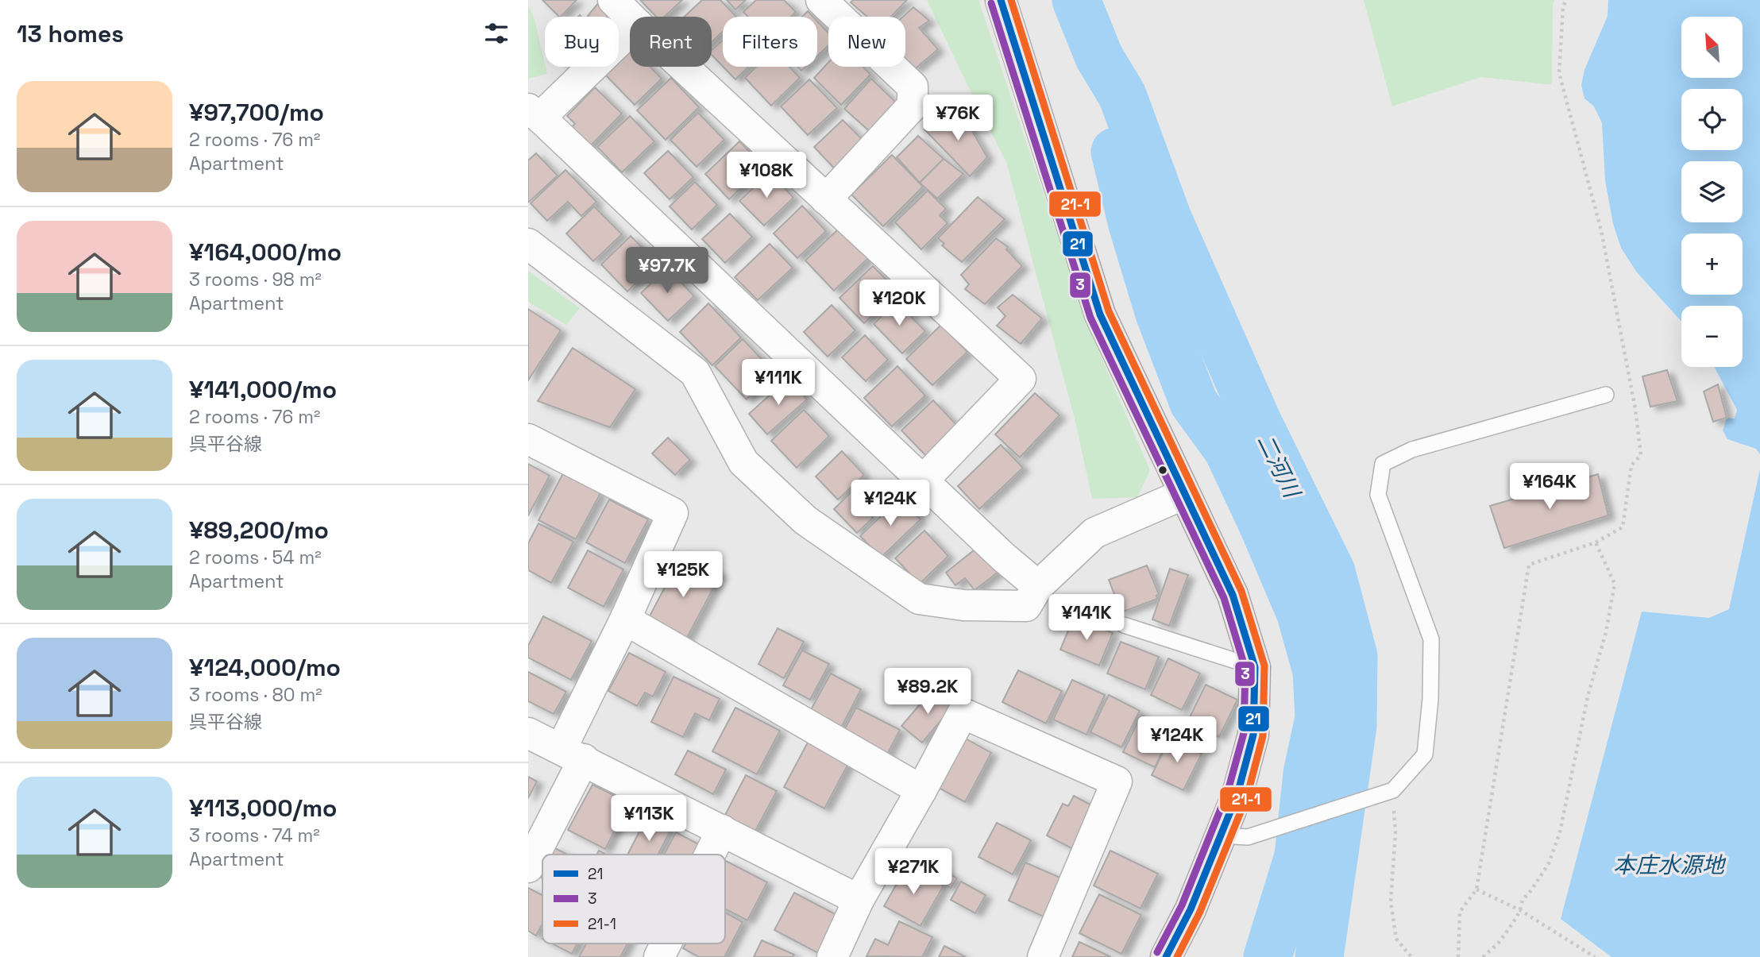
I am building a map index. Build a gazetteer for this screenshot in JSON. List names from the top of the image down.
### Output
{
  "water": ["二河川", "本庄水源地"],
  "lines": ["transit line 21", "transit line 21-1", "transit line 3"],
  "legend": ["21", "3", "21-1"],
  "north": "top left",
  "page": {
    "heading": "13 homes",
    "map_buttons": ["+", "−"],
    "chip": [
      "Buy",
      "Rent",
      "Filters",
      "New"
    ],
    "list": [
      {
        "name": "¥97,700/mo",
        "note": "2 rooms · 76 m² · Apartment"
      },
      {
        "name": "¥164,000/mo",
        "note": "3 rooms · 98 m² · Apartment"
      },
      {
        "name": "¥141,000/mo",
        "note": "2 rooms · 76 m² · 呉平谷線"
      },
      {
        "name": "¥89,200/mo",
        "note": "2 rooms · 54 m² · Apartment"
      },
      {
        "name": "¥124,000/mo",
        "note": "3 rooms · 80 m² · 呉平谷線"
      },
      {
        "name": "¥113,000/mo",
        "note": "3 rooms · 74 m² · Apartment"
      }
    ],
    "price": [
      "¥76K",
      "¥108K",
      "¥97.7K",
      "¥120K",
      "¥111K",
      "¥164K",
      "¥124K",
      "¥125K",
      "¥141K",
      "¥89.2K",
      "¥124K",
      "¥113K",
      "¥271K"
    ]
  }
}
